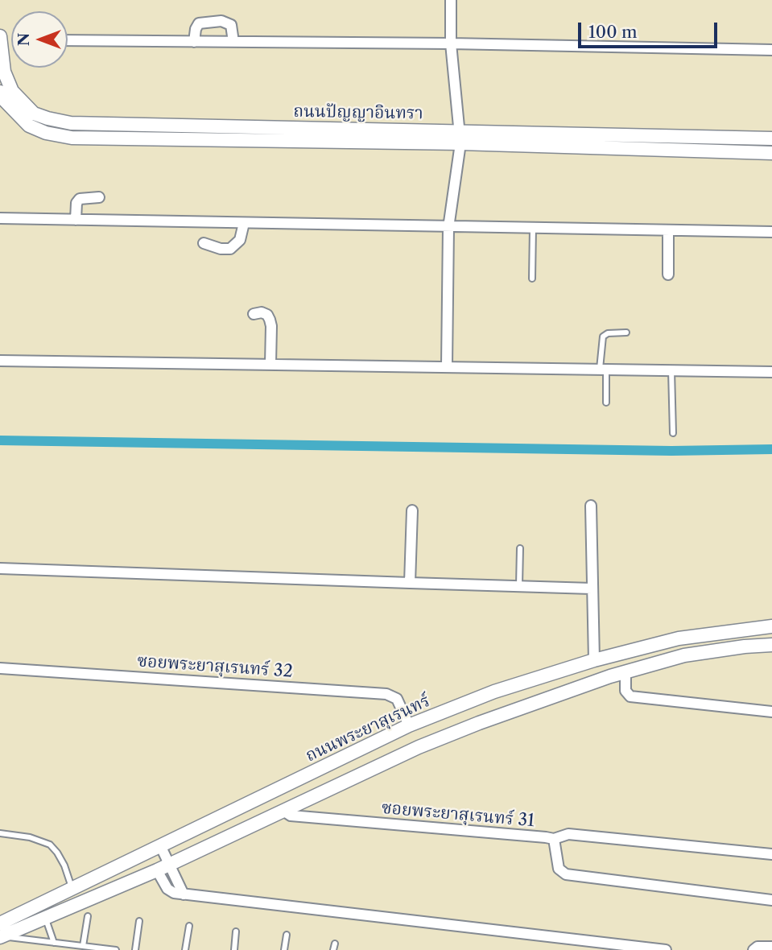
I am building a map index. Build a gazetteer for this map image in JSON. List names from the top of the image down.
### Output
{
  "streets": {
    "street": [
      "ถนนปัญญาอินทรา",
      "ซอยพระยาสุเรนทร์ 32",
      "ถนนพระยาสุเรนทร์",
      "ซอยพระยาสุเรนทร์ 31"
    ]
  },
  "crossings": [
    ["ซอยพระยาสุเรนทร์ 32", "ถนนพระยาสุเรนทร์"]
  ],
  "scale_bar": "100 m",
  "north": "left"
}
